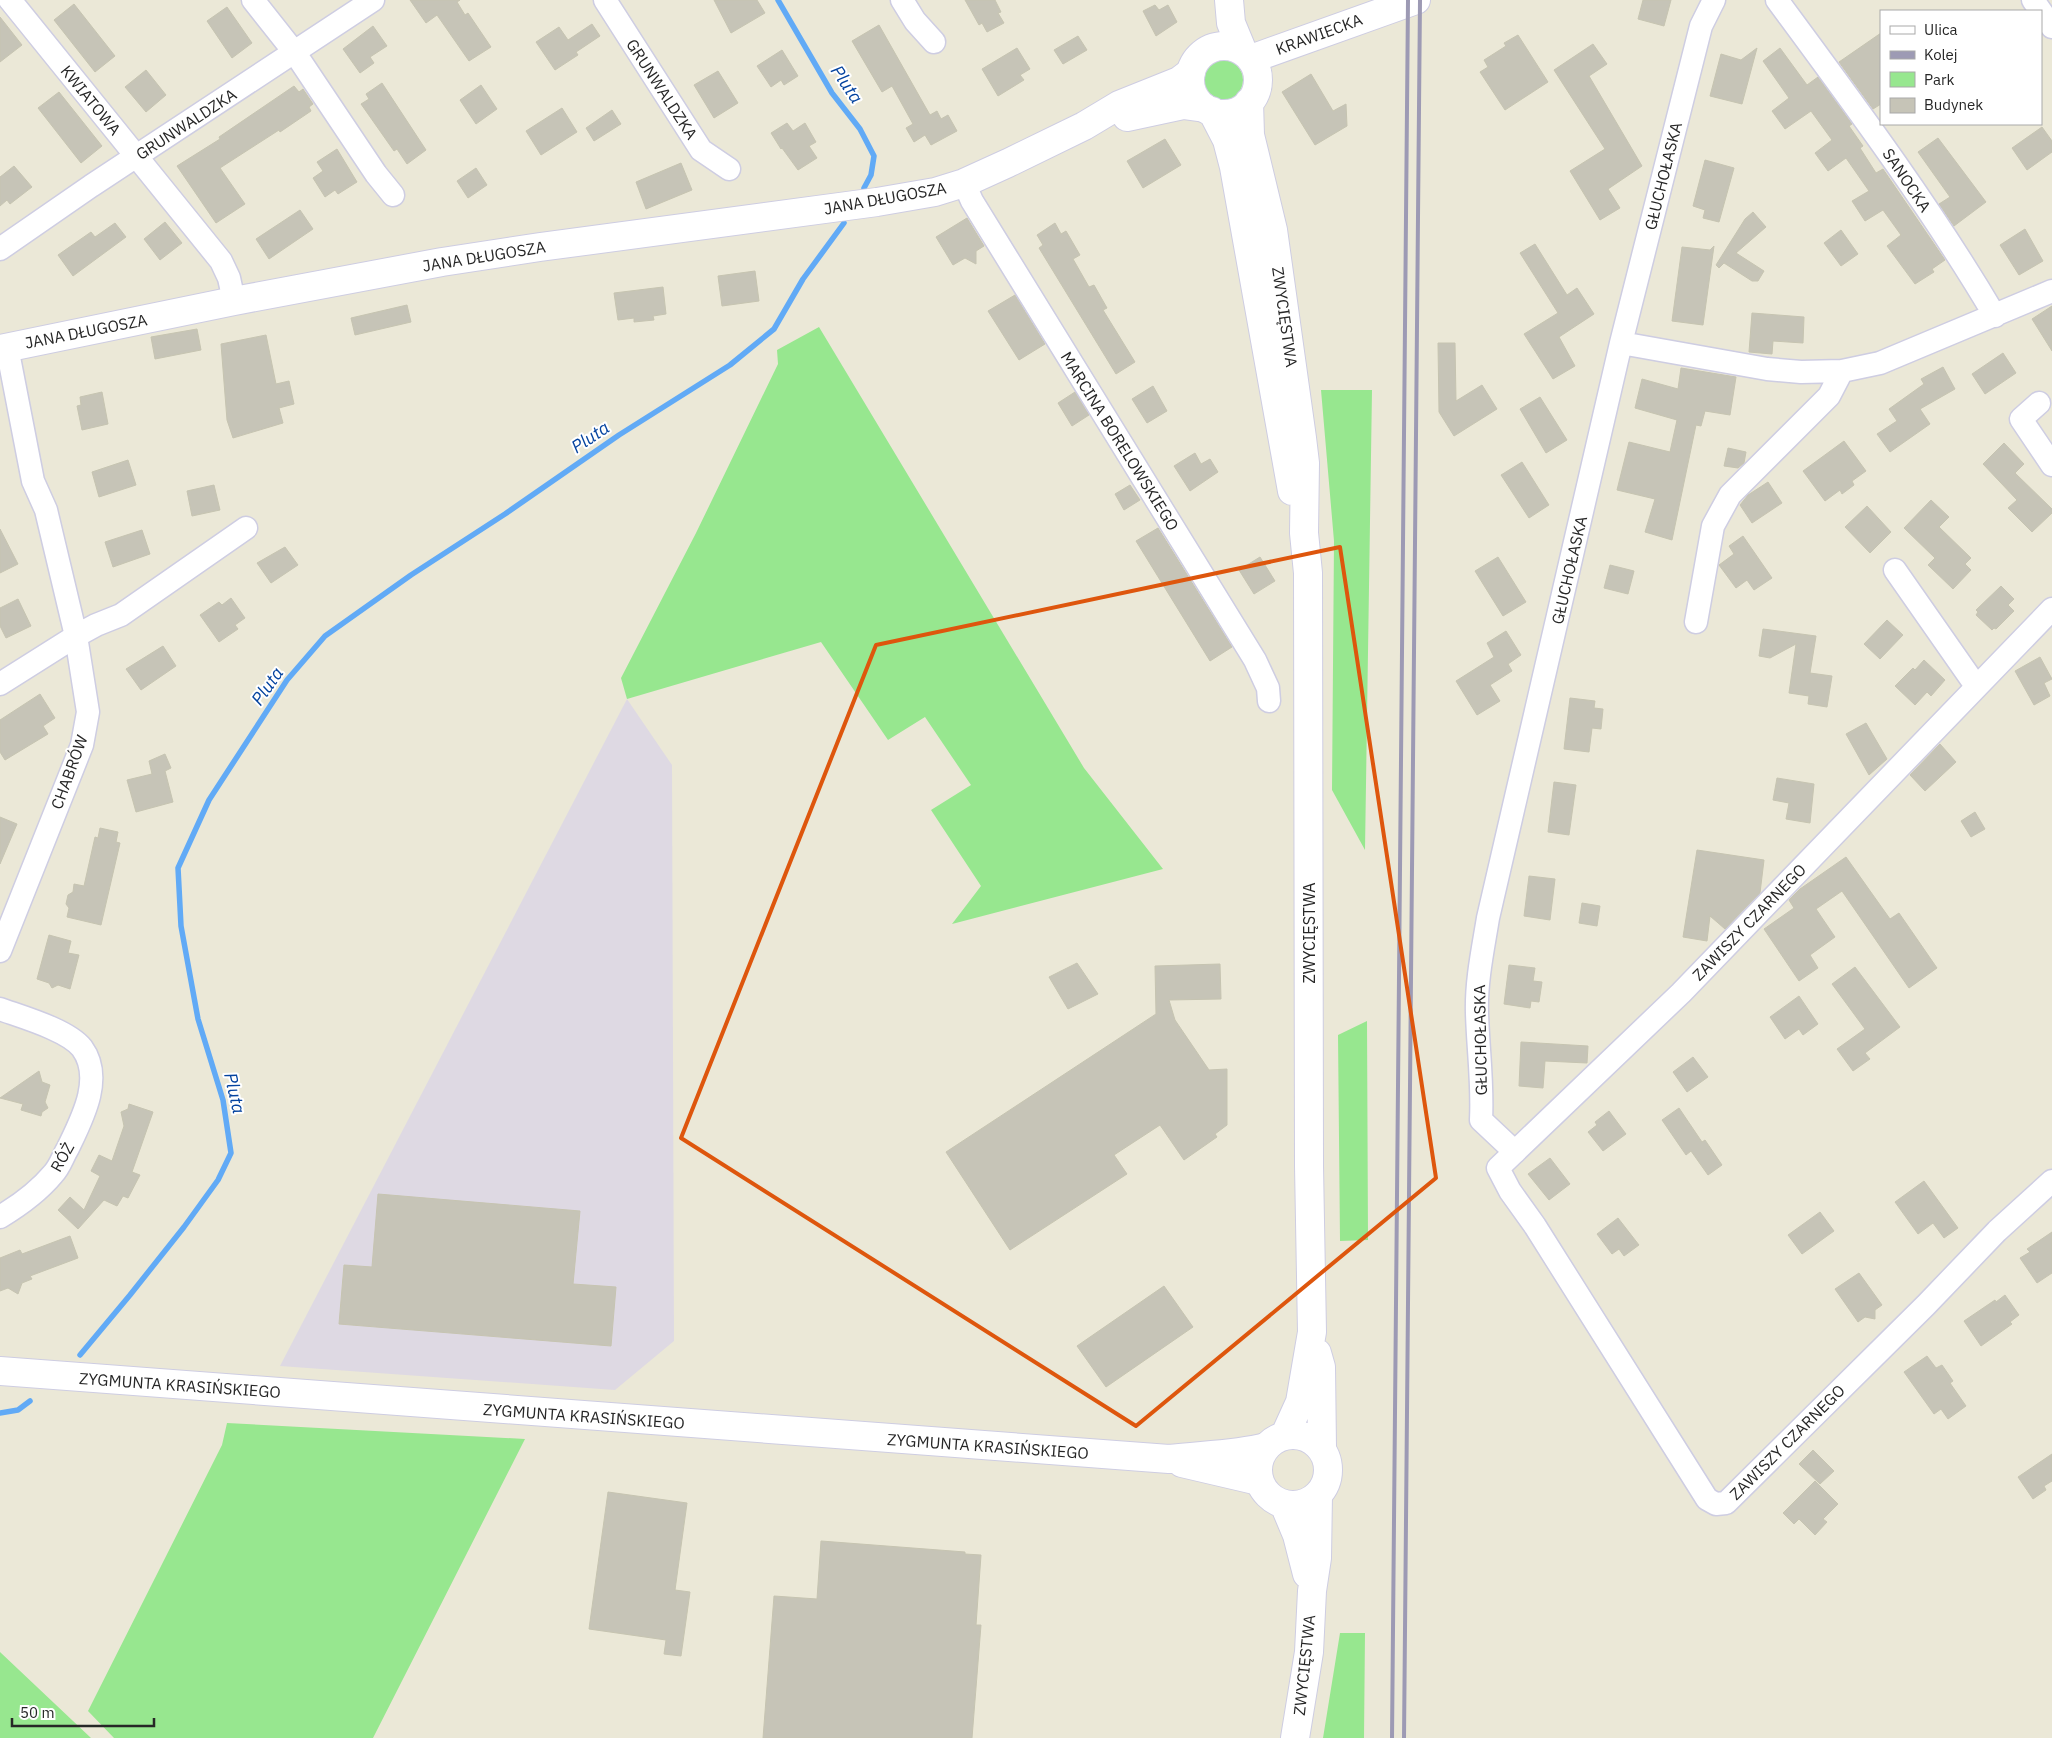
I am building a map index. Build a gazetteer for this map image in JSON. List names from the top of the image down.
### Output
{
  "streets": {
    "street": [
      "KRAWIECKA",
      "GRUNWALDZKA",
      "KWIATOWA",
      "GŁUCHOŁASKA",
      "SANOCKA",
      "JANA DŁUGOSZA",
      "ZWYCIĘSTWA",
      "MARCINA BORELOWSKIEGO",
      "CHABRÓW",
      "ZAWISZY CZARNEGO",
      "RÓŻ",
      "ZYGMUNTA KRASIŃSKIEGO"
    ]
  },
  "crossings": [
    ["KRAWIECKA", "ZWYCIĘSTWA"],
    ["GRUNWALDZKA", "KWIATOWA"],
    ["KWIATOWA", "JANA DŁUGOSZA"],
    ["GŁUCHOŁASKA", "ZAWISZY CZARNEGO"],
    ["JANA DŁUGOSZA", "MARCINA BORELOWSKIEGO"],
    ["JANA DŁUGOSZA", "CHABRÓW"],
    ["ZWYCIĘSTWA", "ZYGMUNTA KRASIŃSKIEGO"]
  ],
  "water": ["Pluta"],
  "legend": [
    "Ulica",
    "Kolej",
    "Park",
    "Budynek"
  ],
  "scale_bar": "50 m"
}
